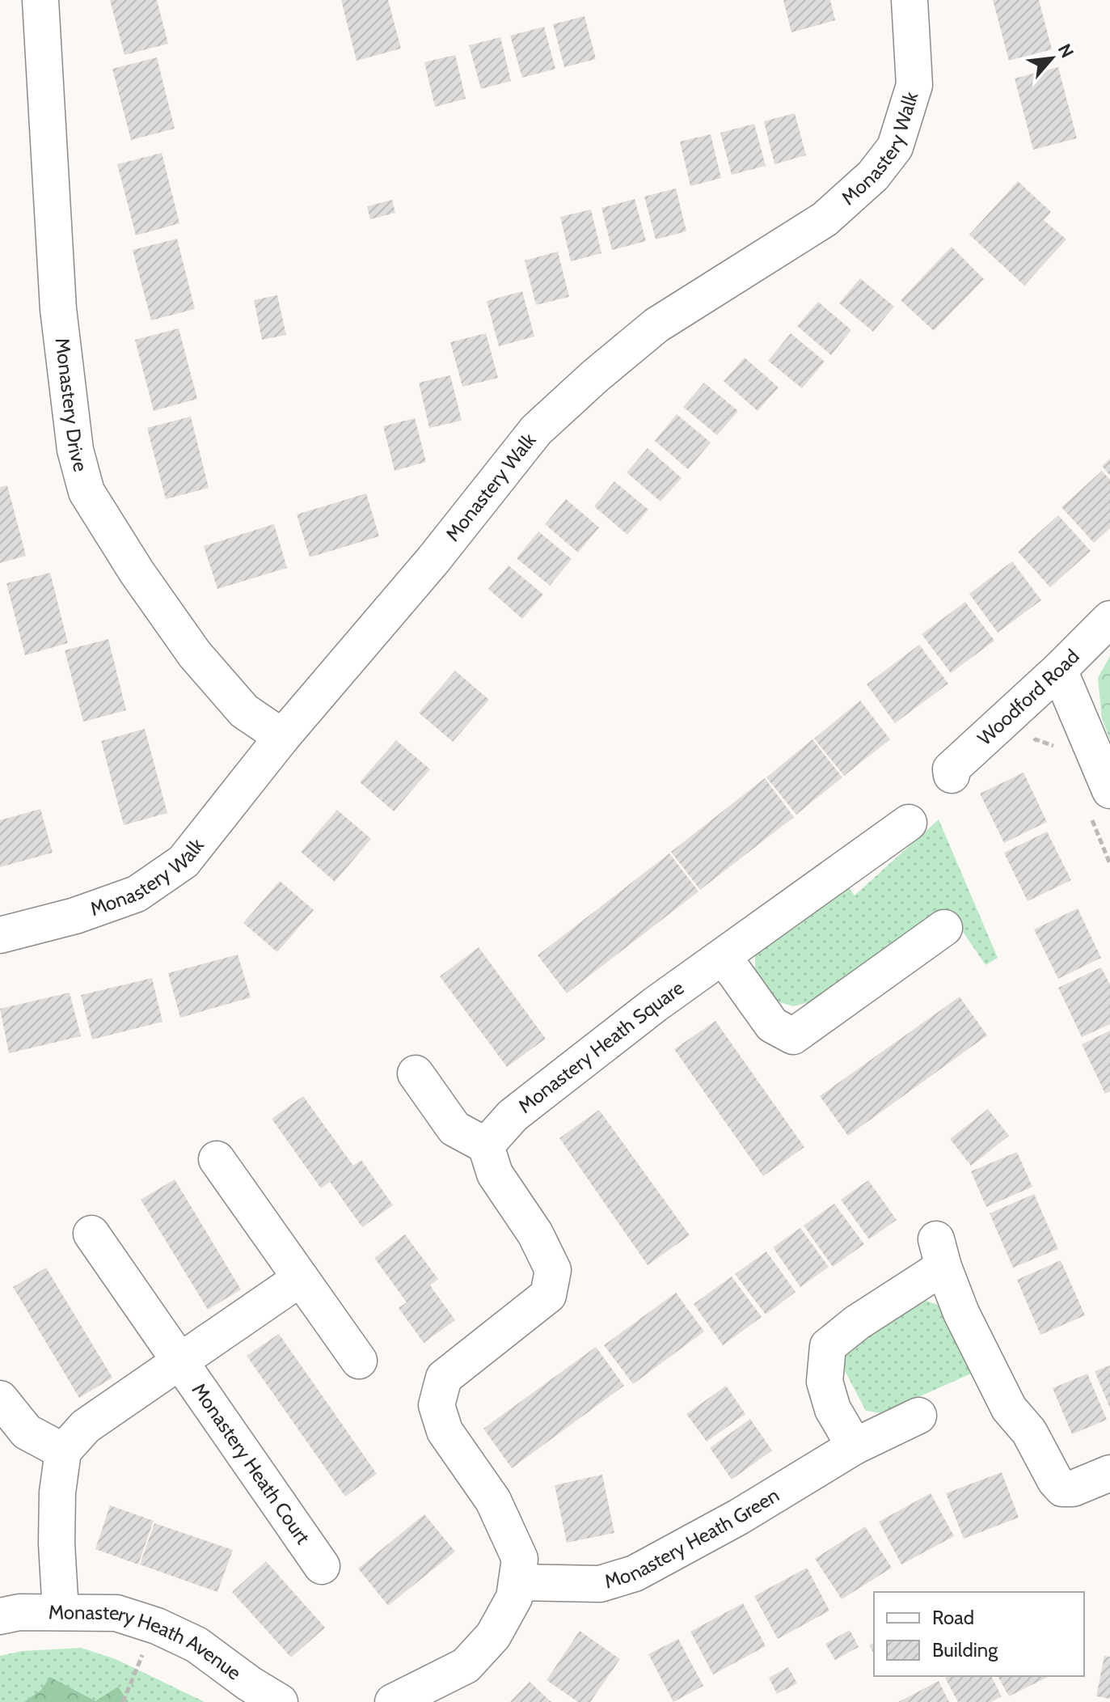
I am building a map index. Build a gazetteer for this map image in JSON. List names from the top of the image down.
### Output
{
  "streets": {
    "street": [
      "Monastery Walk",
      "Monastery Drive",
      "Woodford Road",
      "Monastery Heath Square",
      "Monastery Heath Court",
      "Monastery Heath Green",
      "Monastery Heath Avenue"
    ]
  },
  "crossings": [
    ["Monastery Walk", "Monastery Drive"]
  ],
  "legend": ["Road", "Building"],
  "north": "top right"
}
